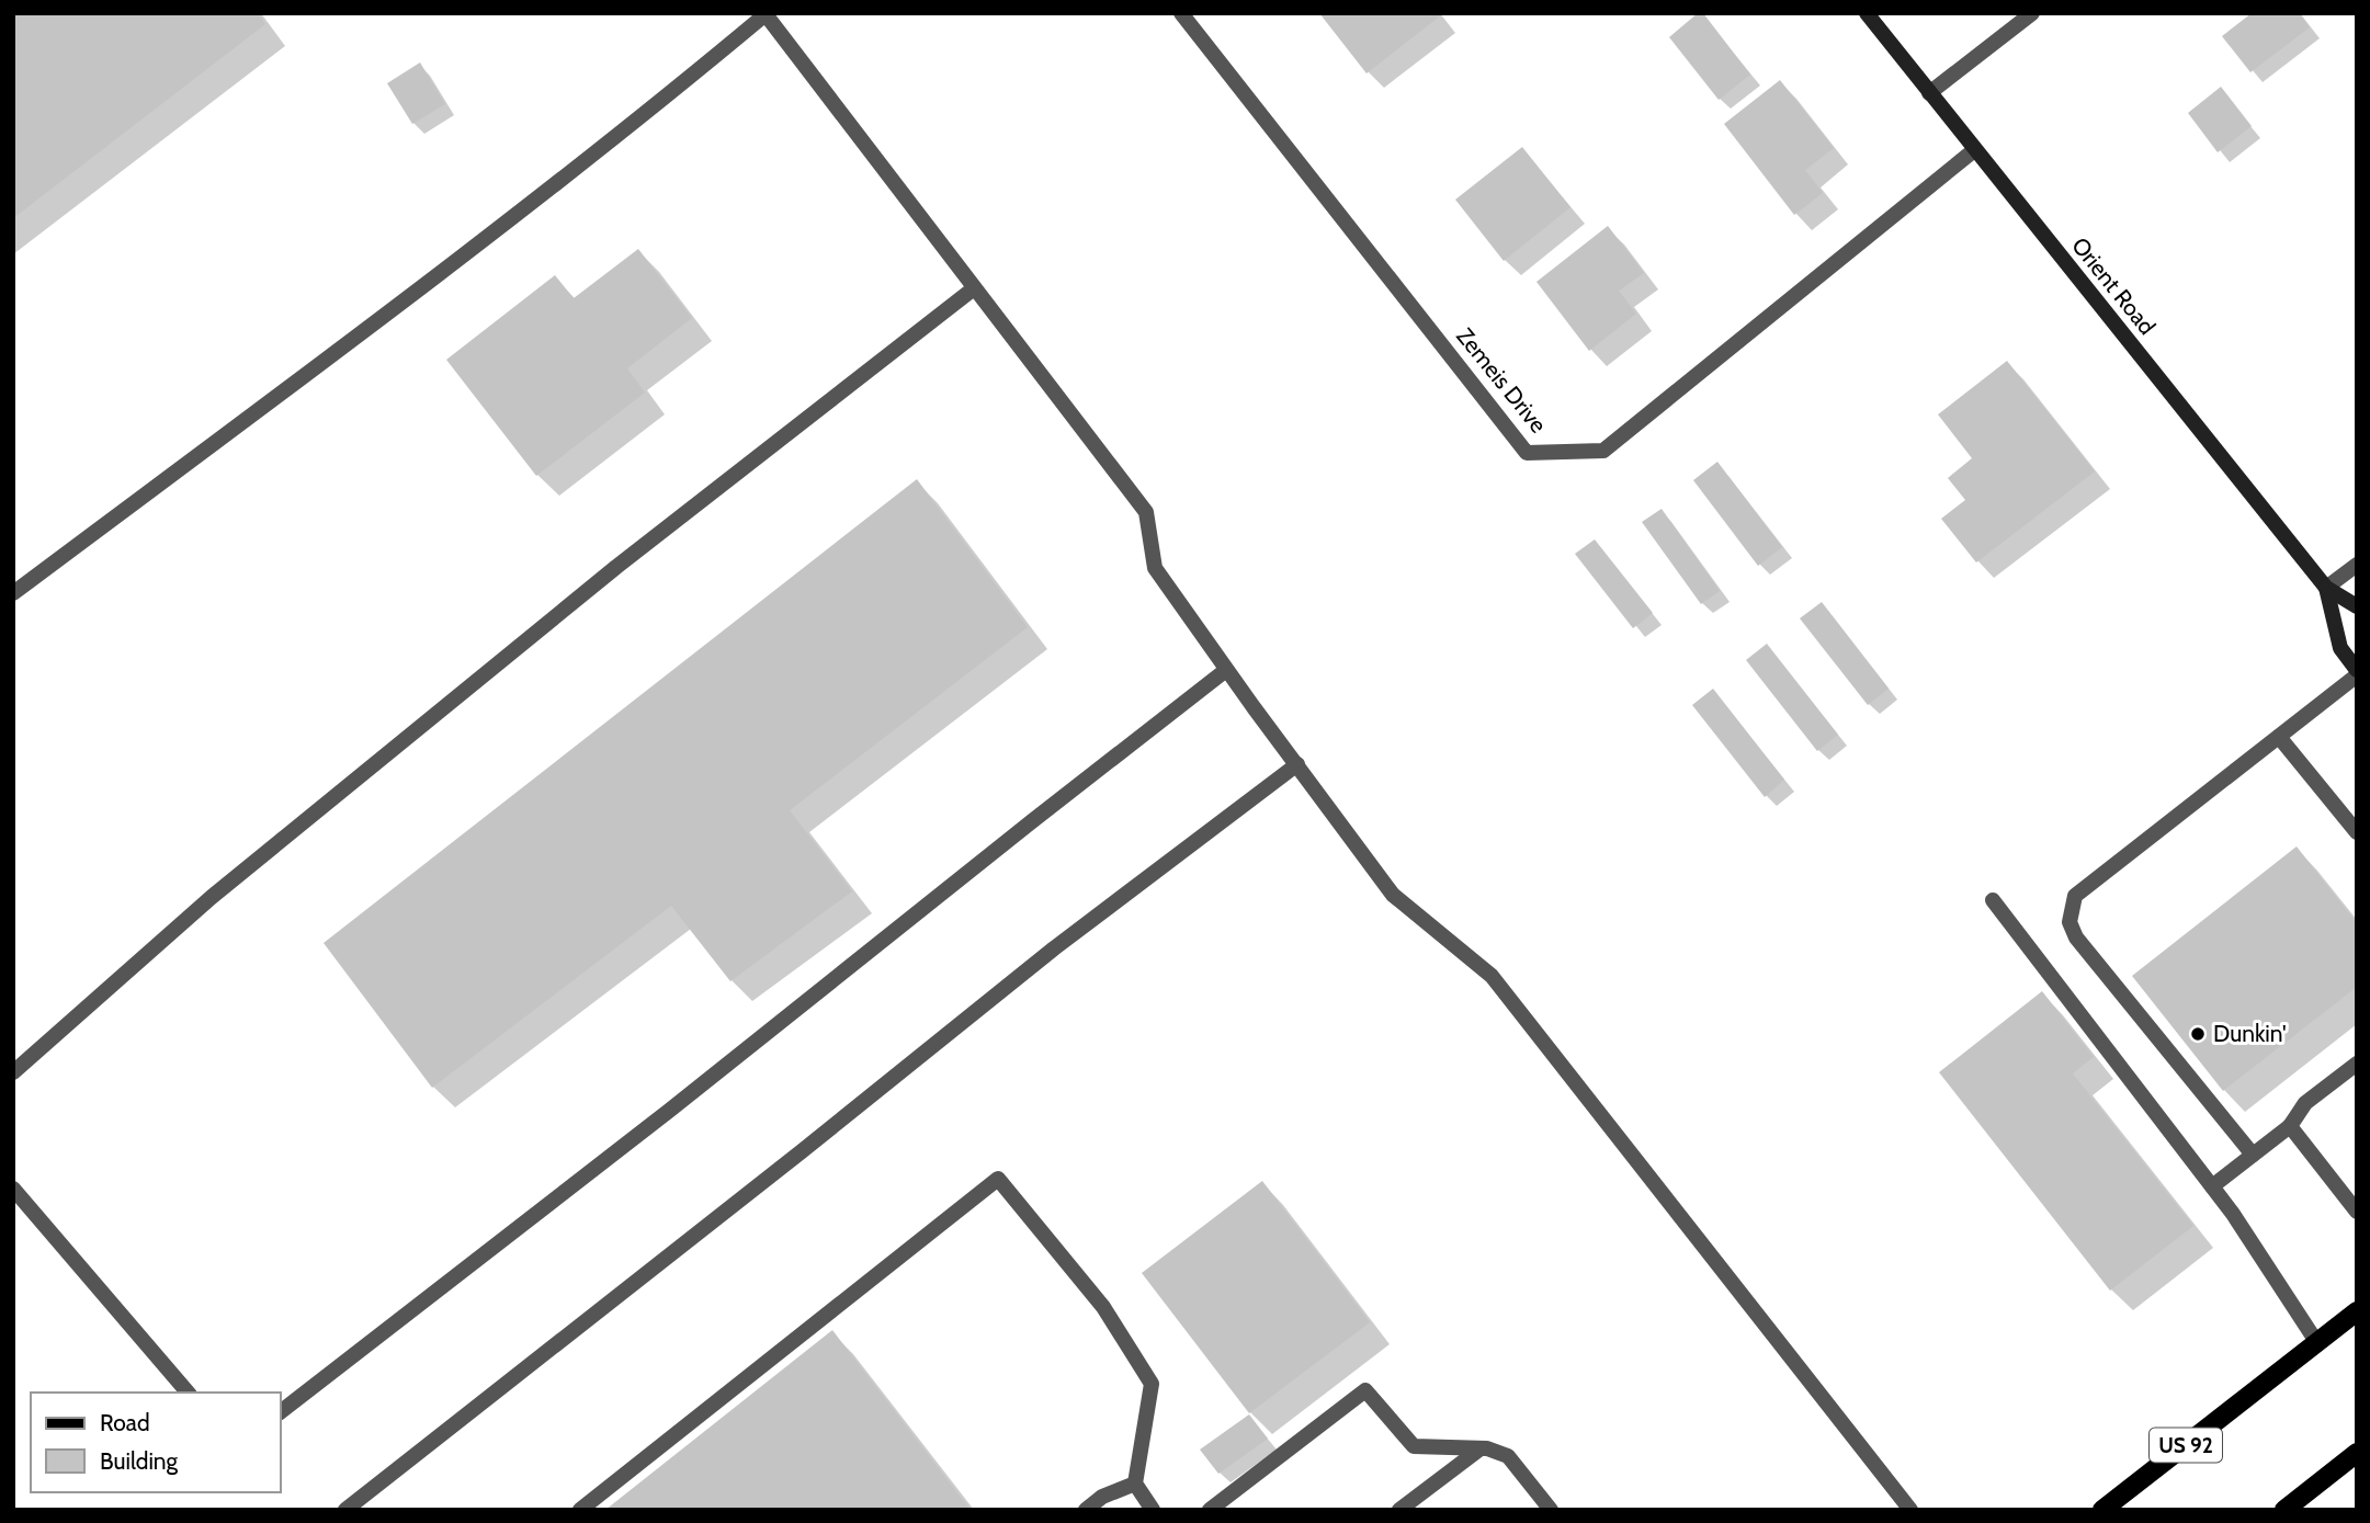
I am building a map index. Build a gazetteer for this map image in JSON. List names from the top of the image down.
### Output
{
  "streets": {
    "main road": ["US 92"],
    "street": ["Orient Road", "Zemeis Drive"]
  },
  "crossings": [
    ["Orient Road", "Zemeis Drive"]
  ],
  "places": ["Dunkin'"],
  "legend": ["Road", "Building"]
}
